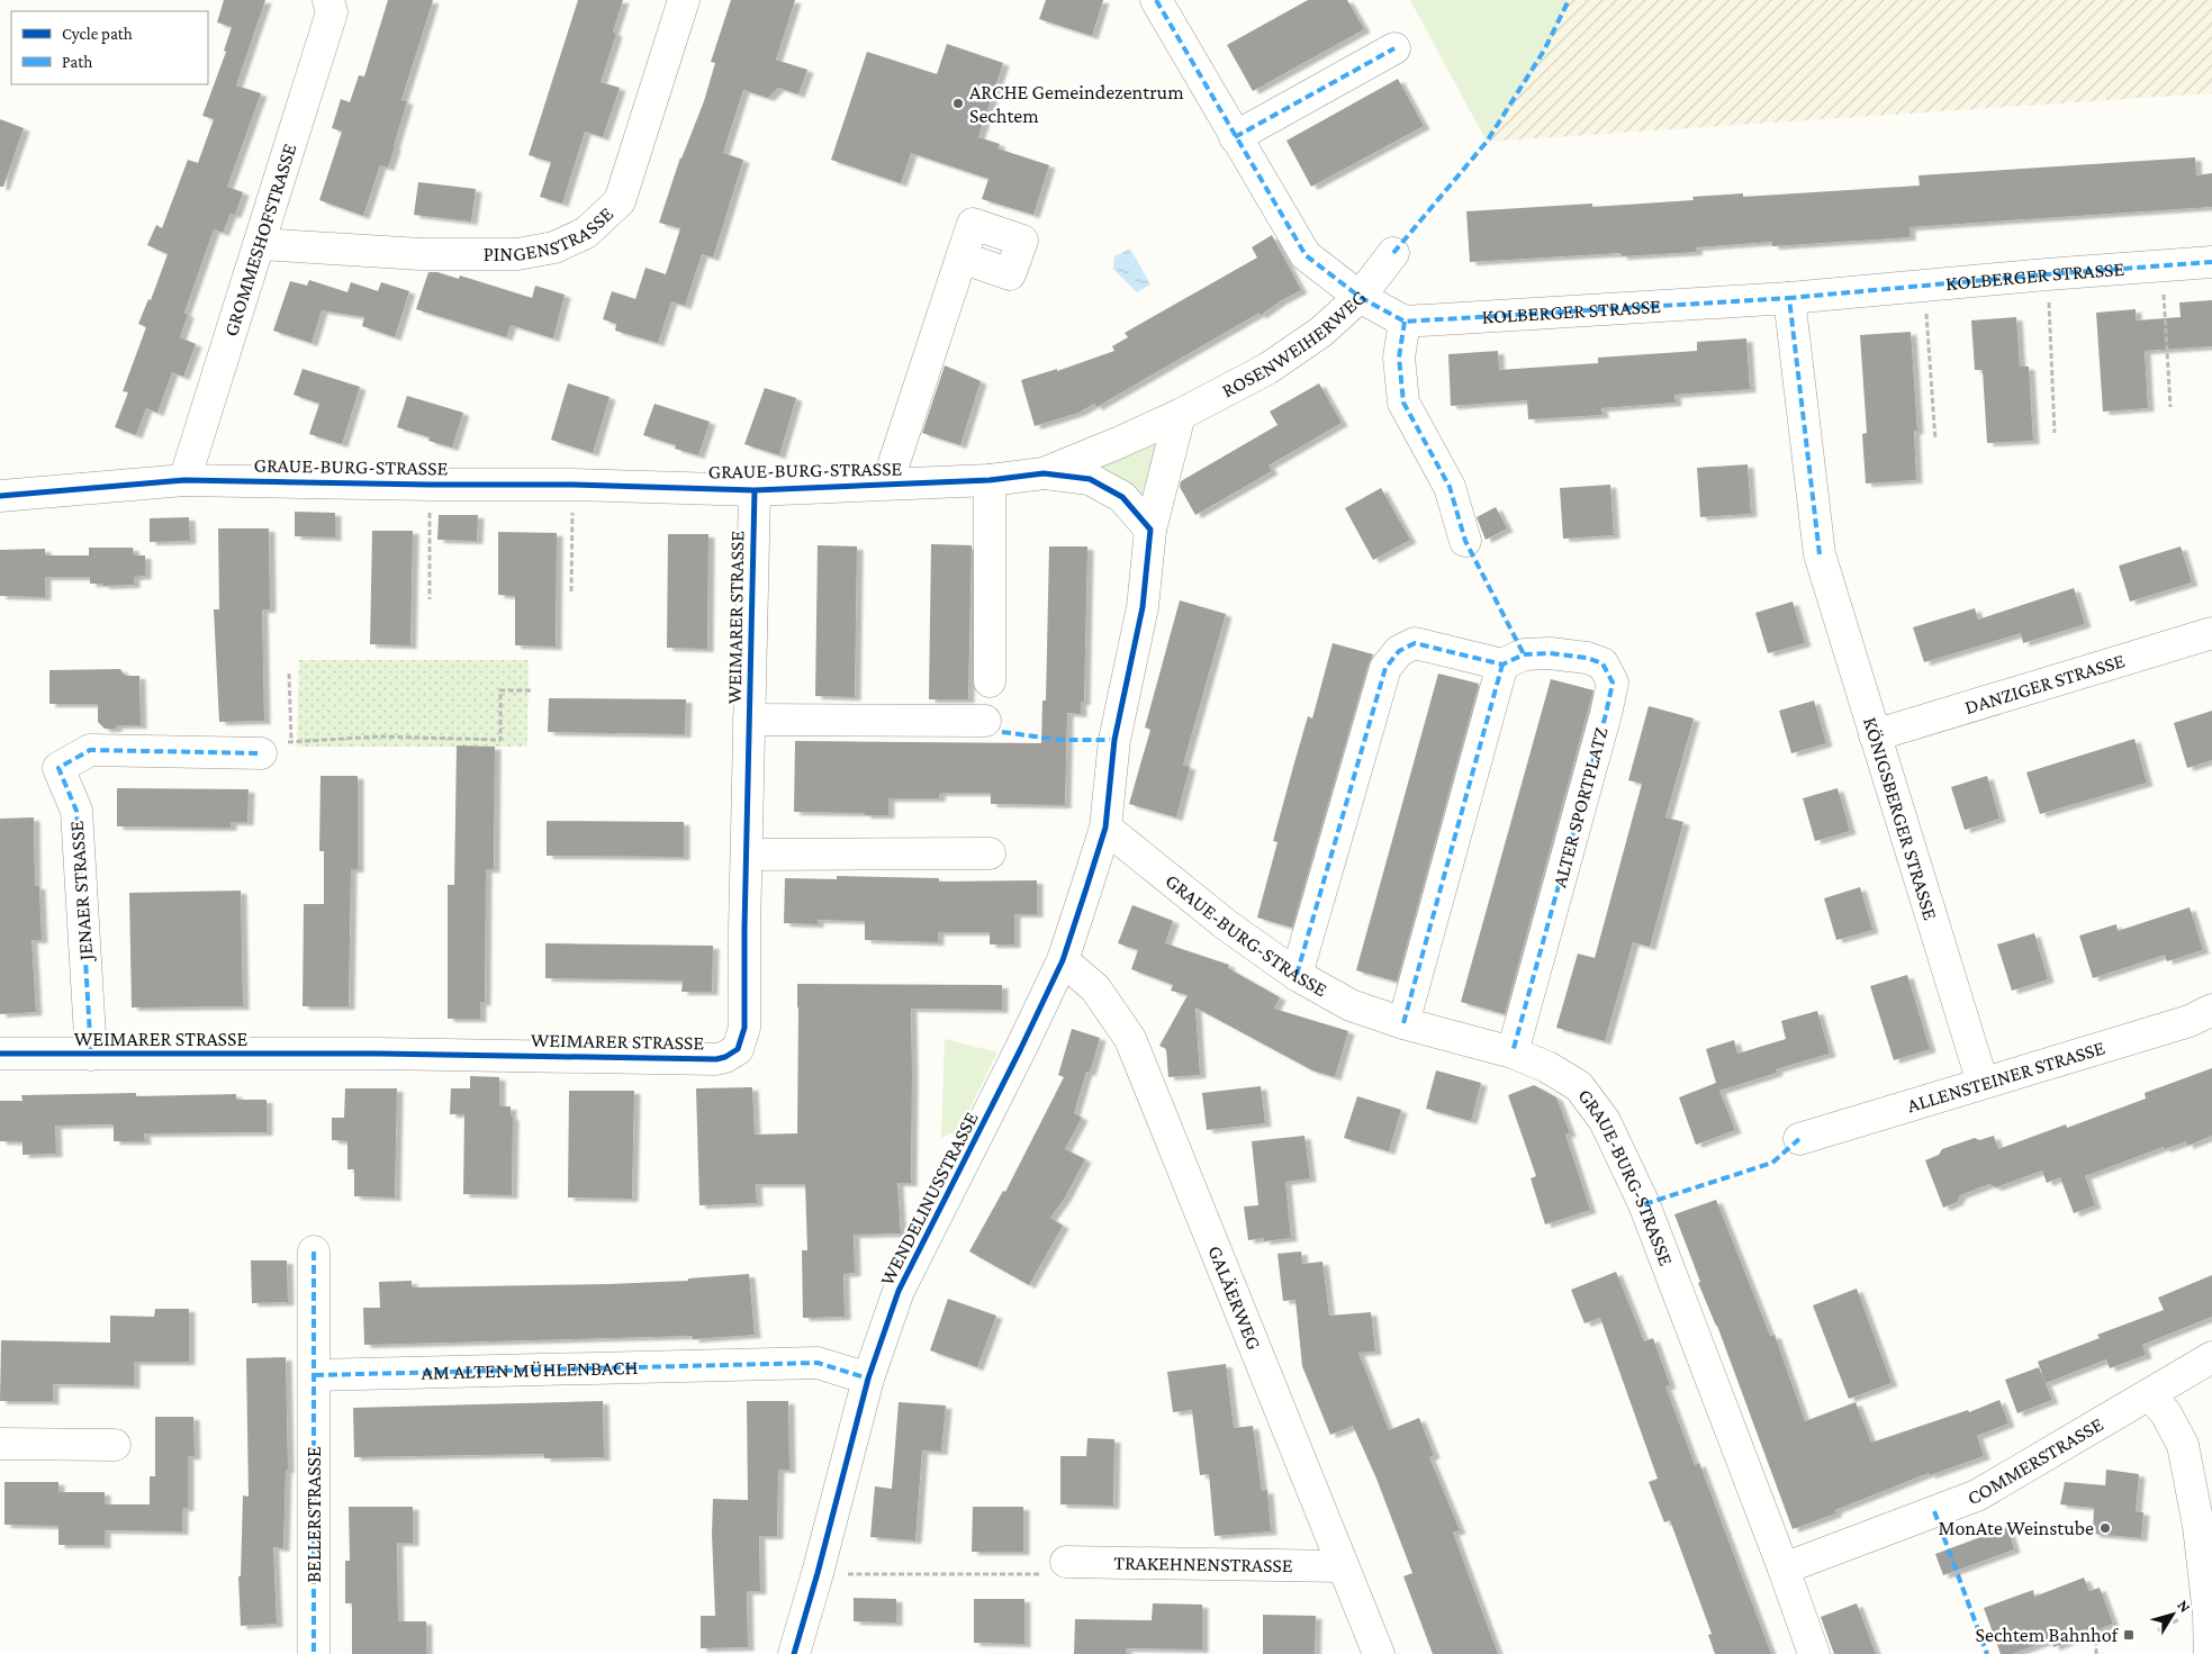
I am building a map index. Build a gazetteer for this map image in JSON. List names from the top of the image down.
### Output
{
  "streets": {
    "street": [
      "PINGENSTRASSE",
      "GROMMESHOFSTRASSE",
      "KOLBERGER STRASSE",
      "ROSENWEIHERWEG",
      "GRAUE-BURG-STRASSE",
      "WEIMARER STRASSE",
      "DANZIGER STRASSE",
      "ALTER SPORTPLATZ",
      "KÖNIGSBERGER STRASSE",
      "JENAER STRASSE",
      "ALLENSTEINER STRASSE",
      "WENDELINUSSTRASSE",
      "GALÄERWEG",
      "AM ALTEN MÜHLENBACH",
      "COMMERSTRASSE",
      "BELLERSTRASSE",
      "TRAKEHNENSTRASSE"
    ]
  },
  "crossings": [
    ["PINGENSTRASSE", "GROMMESHOFSTRASSE"],
    ["GROMMESHOFSTRASSE", "GRAUE-BURG-STRASSE"],
    ["KOLBERGER STRASSE", "KÖNIGSBERGER STRASSE"],
    ["ROSENWEIHERWEG", "GRAUE-BURG-STRASSE"],
    ["GRAUE-BURG-STRASSE", "WEIMARER STRASSE"],
    ["GRAUE-BURG-STRASSE", "ALTER SPORTPLATZ"],
    ["GRAUE-BURG-STRASSE", "COMMERSTRASSE"],
    ["WEIMARER STRASSE", "JENAER STRASSE"],
    ["DANZIGER STRASSE", "KÖNIGSBERGER STRASSE"],
    ["KÖNIGSBERGER STRASSE", "ALLENSTEINER STRASSE"],
    ["WENDELINUSSTRASSE", "GALÄERWEG"],
    ["WENDELINUSSTRASSE", "AM ALTEN MÜHLENBACH"],
    ["GALÄERWEG", "TRAKEHNENSTRASSE"],
    ["AM ALTEN MÜHLENBACH", "BELLERSTRASSE"]
  ],
  "places": {
    "other": ["ARCHE Gemeindezentrum Sechtem", "MonAte Weinstube"],
    "transit": ["Sechtem Bahnhof"]
  },
  "legend": ["Cycle path", "Path"],
  "north": "top right"
}
